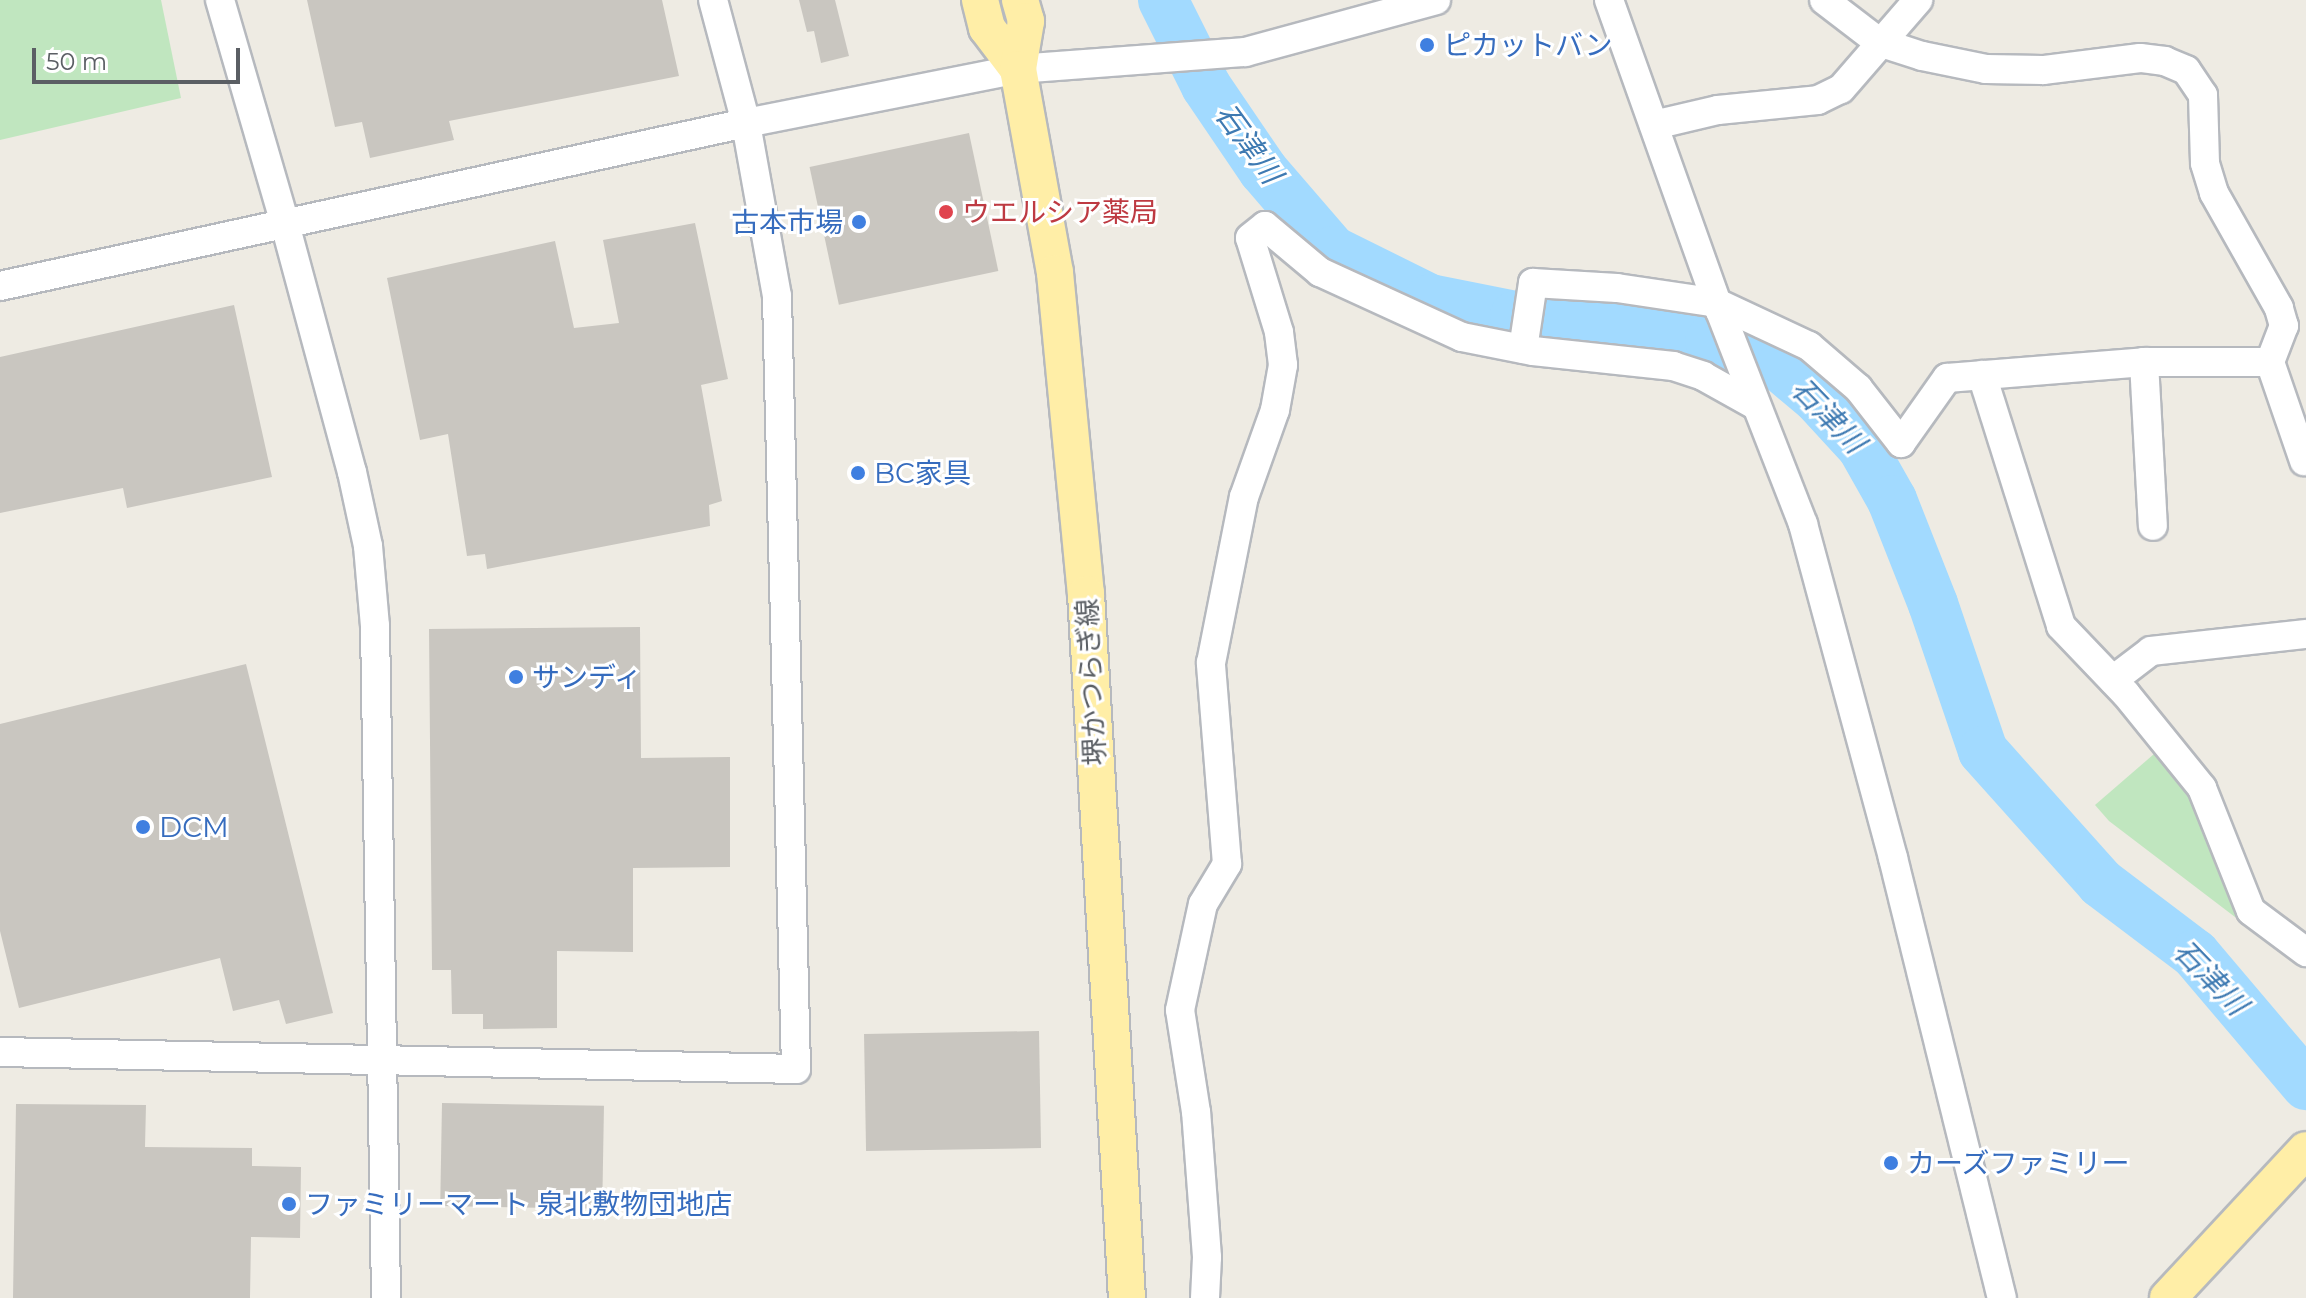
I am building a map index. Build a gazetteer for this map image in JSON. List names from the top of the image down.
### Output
{
  "streets": {
    "main road": ["堺かつらぎ線"]
  },
  "water": ["石津川"],
  "places": [
    "ピカットバン",
    "ウエルシア薬局",
    "古本市場",
    "BC家具",
    "サンディ",
    "DCM",
    "カーズファミリー",
    "ファミリーマート 泉北敷物団地店"
  ],
  "scale_bar": "50 m"
}
